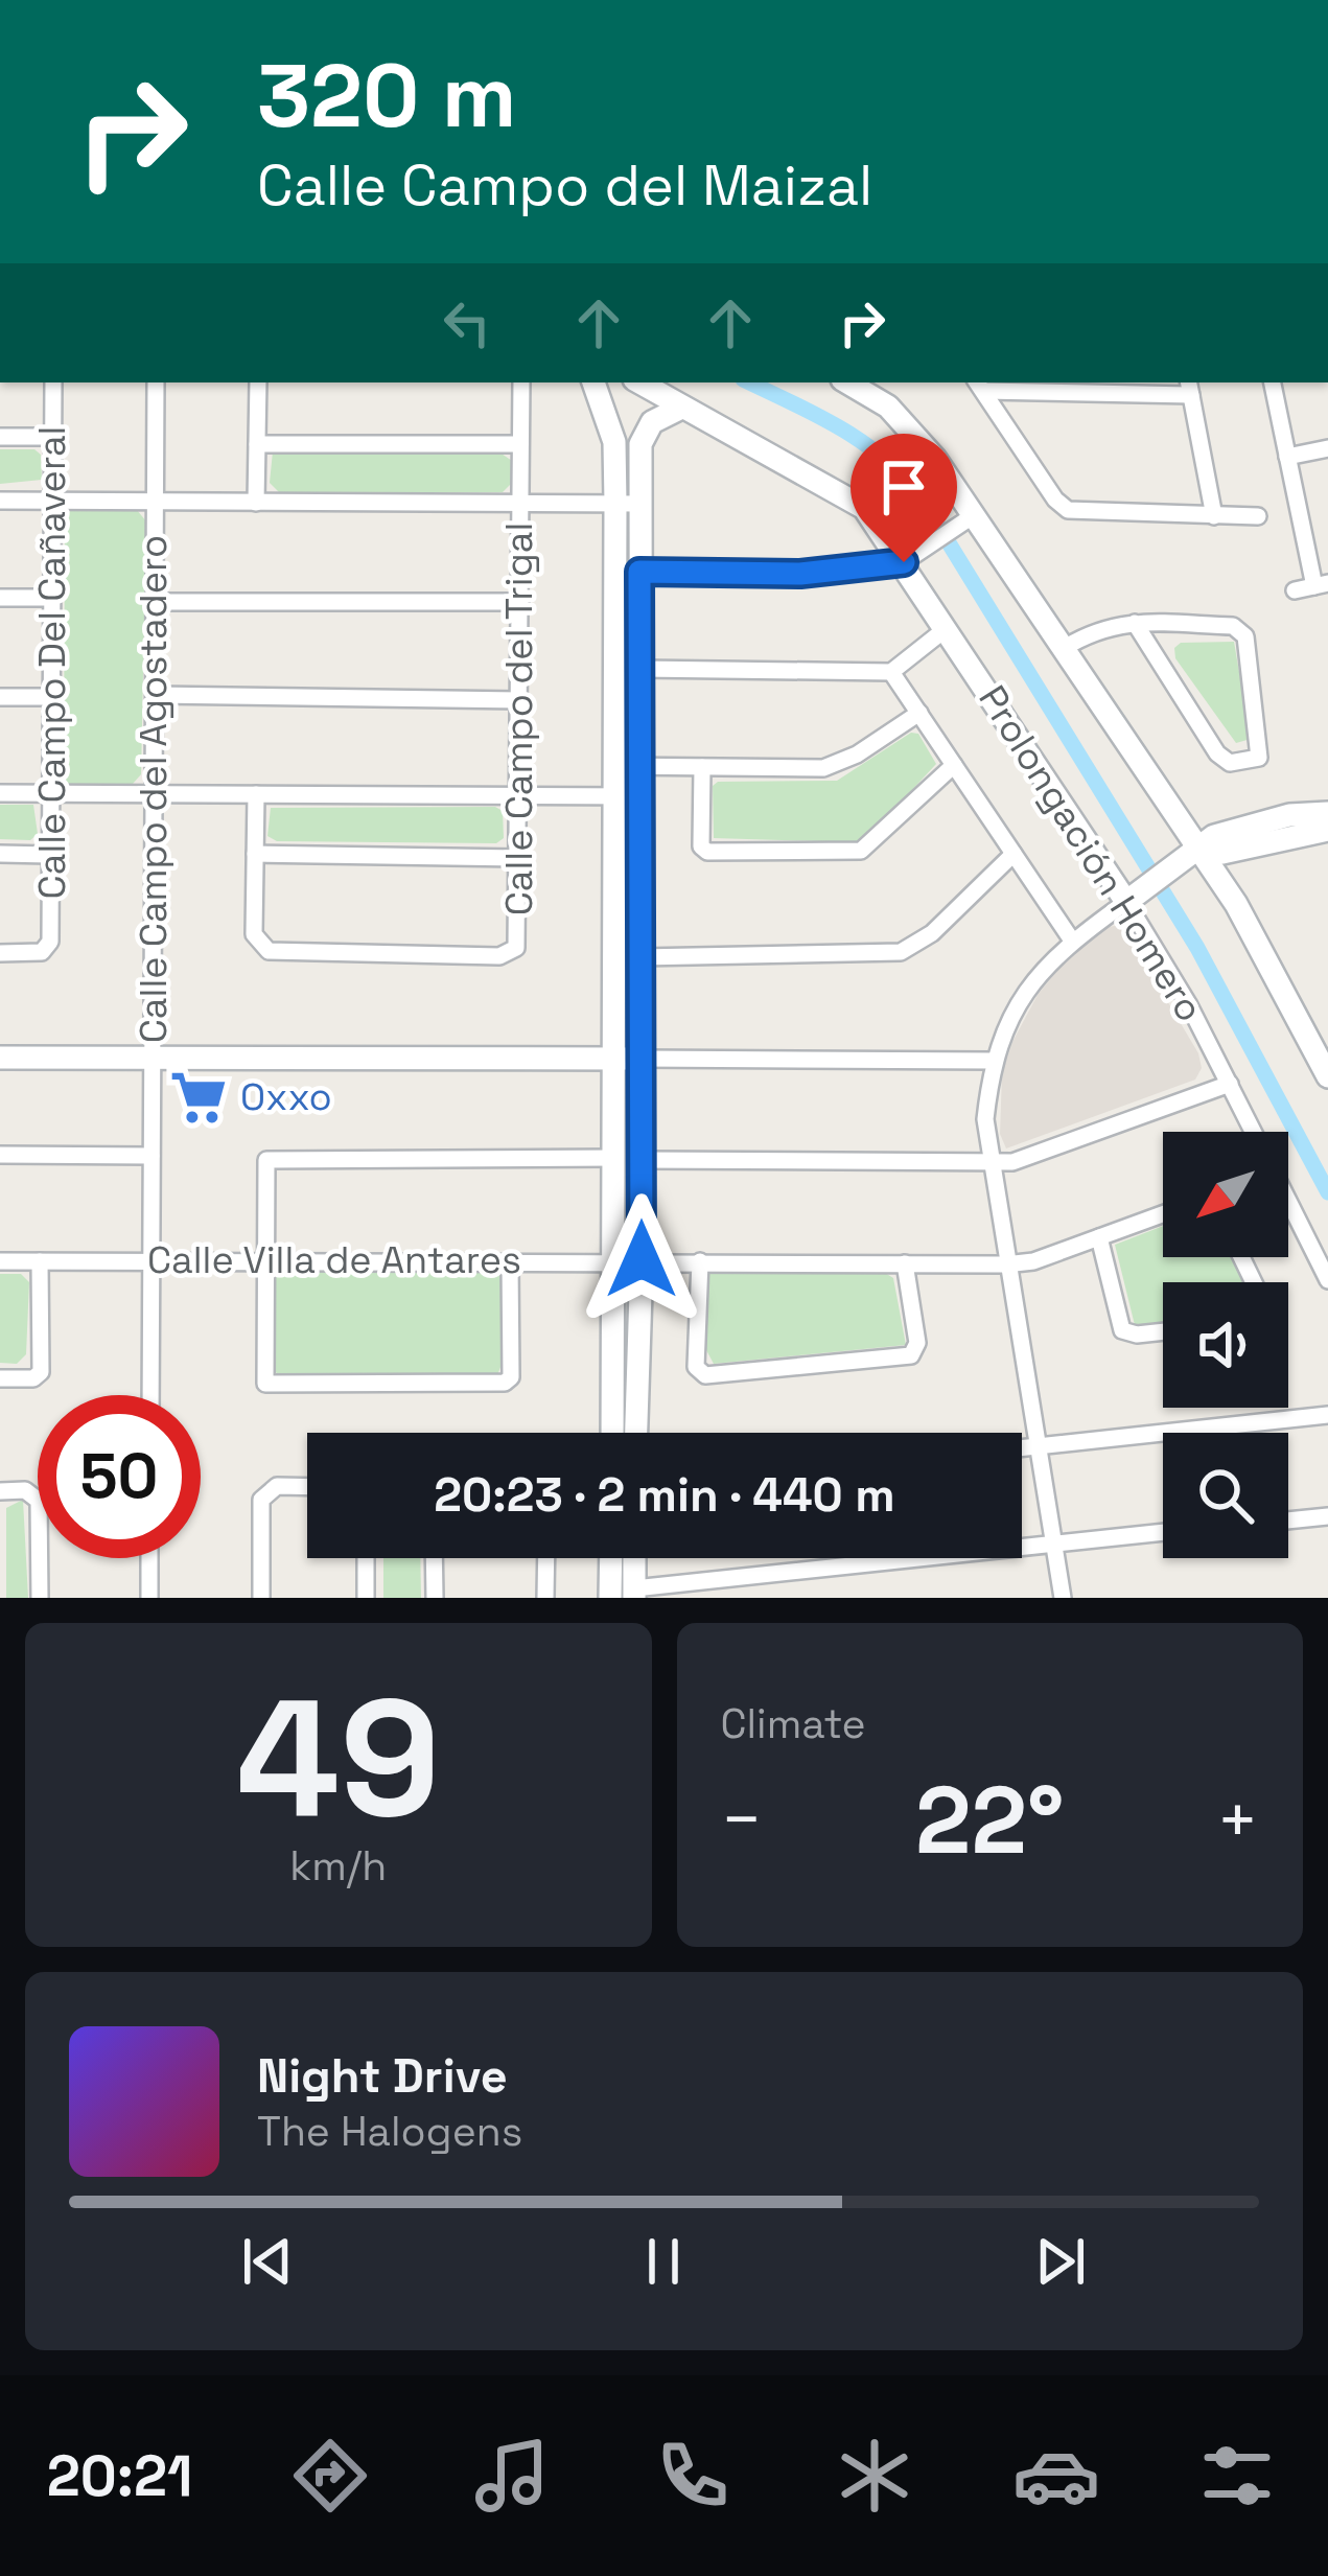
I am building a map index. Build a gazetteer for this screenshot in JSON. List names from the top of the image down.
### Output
{
  "streets": {
    "main road": ["Prolongación Homero"],
    "street": [
      "Calle Campo Del Cañaveral",
      "Calle Campo del Trigal",
      "Calle Campo del Agostadero",
      "Calle Villa de Antares"
    ]
  },
  "crossings": [
    ["Calle Campo del Agostadero", "Calle Villa de Antares"]
  ],
  "places": {
    "supermarket": ["Oxxo"]
  },
  "north": "bottom left",
  "page": {
    "turn": ["320 m", "Calle Campo del Maizal"],
    "limit": "50",
    "trip": "20:23 · 2 min · 440 m",
    "tile": [
      ["49", "km/h"],
      "Climate"
    ],
    "heat": ["−", "22°", "+"],
    "song": ["Night Drive", "The Halogens"],
    "tabs": "20:21"
  }
}
